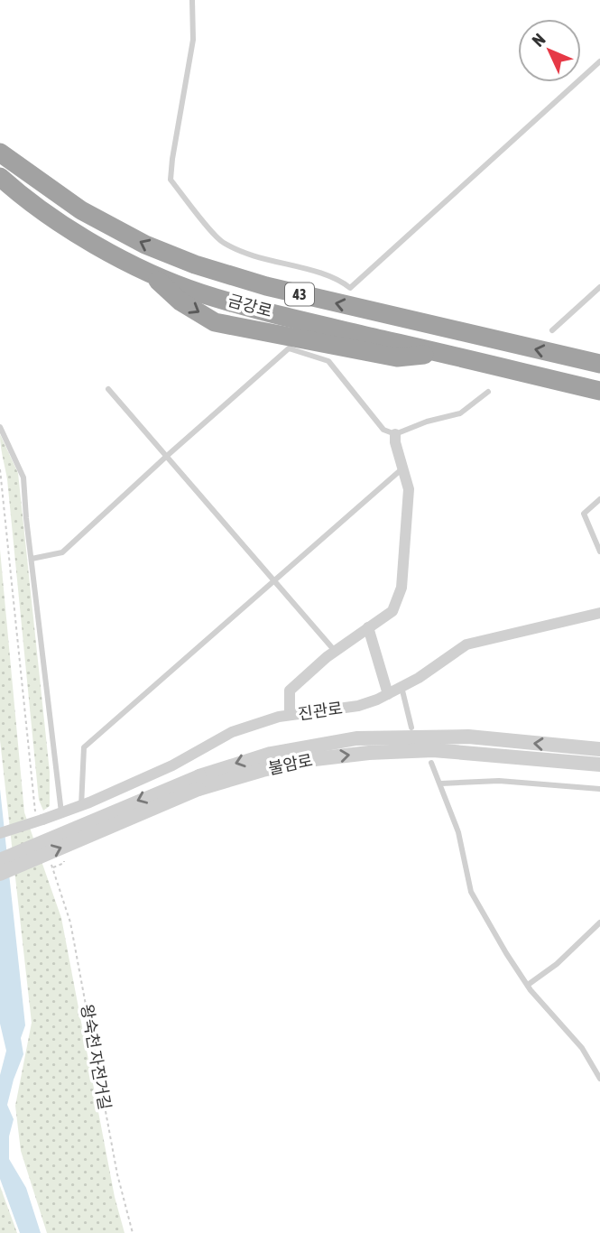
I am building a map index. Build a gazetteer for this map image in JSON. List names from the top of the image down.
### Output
{
  "streets": {
    "highway": ["43", "금강로"],
    "street": ["진관로", "불암로"],
    "path": ["왕숙천 자전거길"]
  },
  "north": "top left"
}
